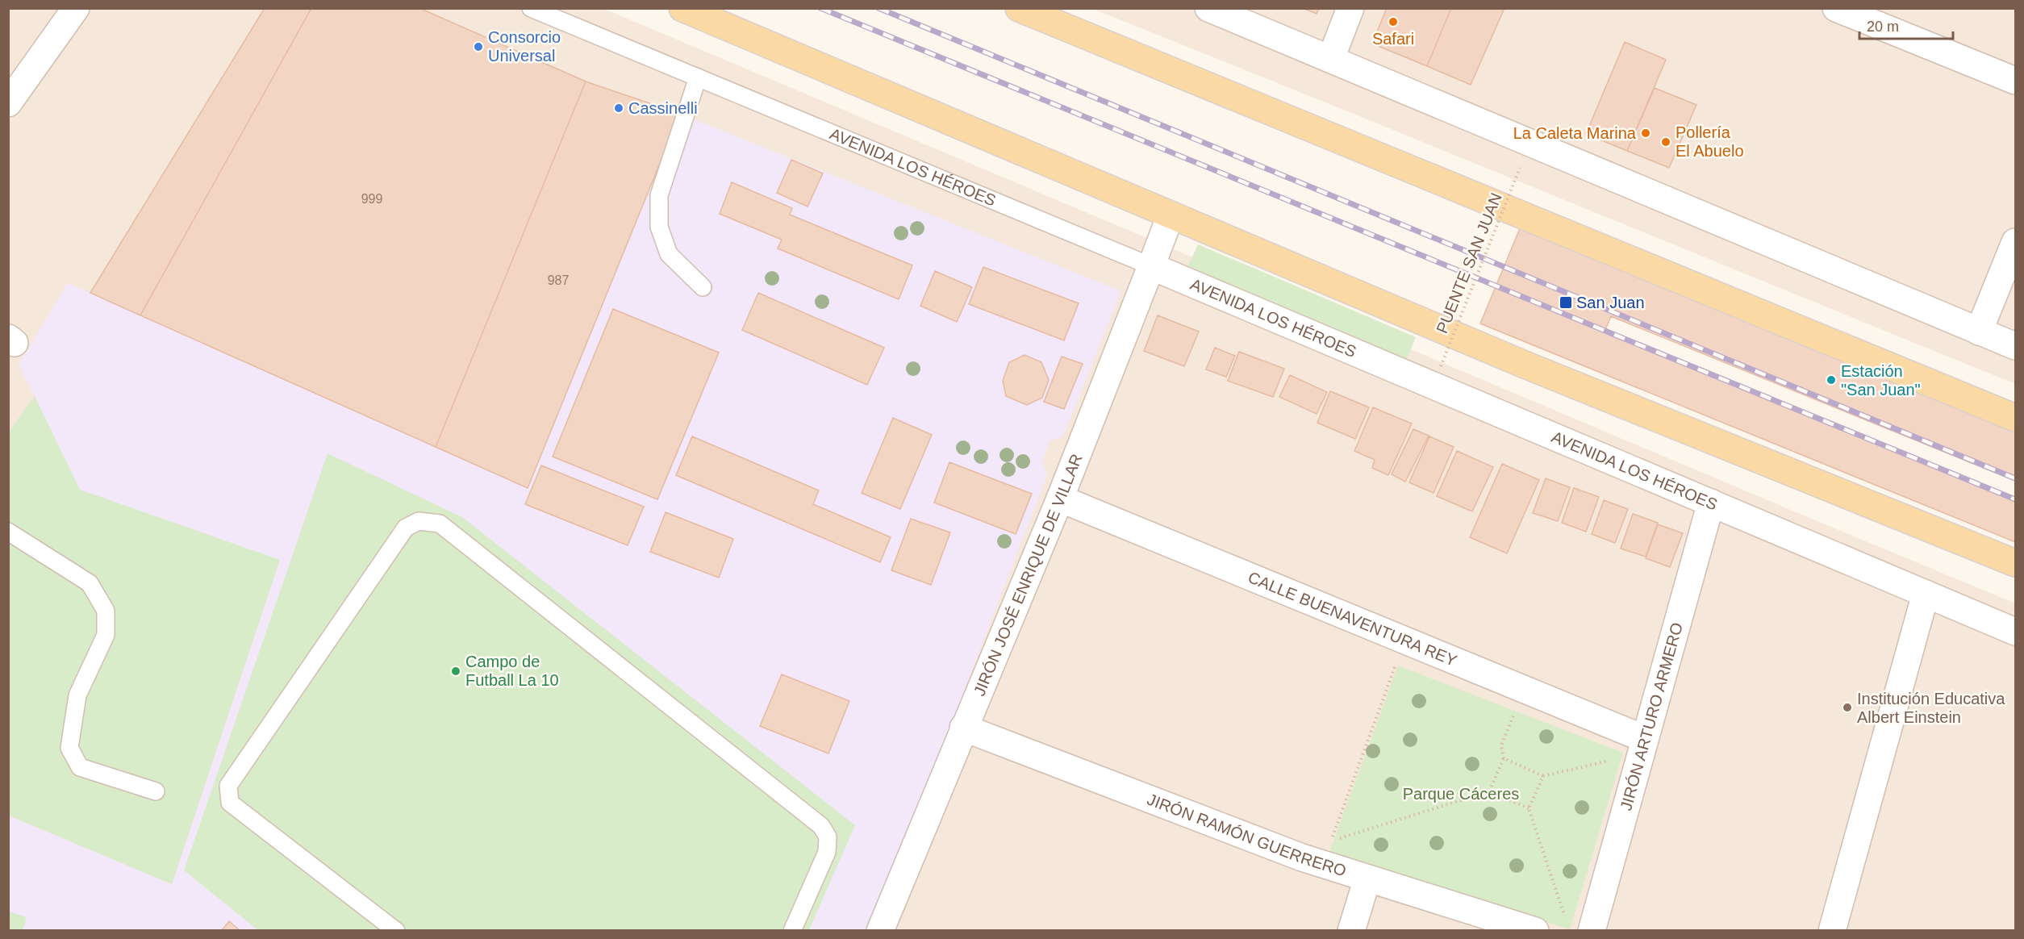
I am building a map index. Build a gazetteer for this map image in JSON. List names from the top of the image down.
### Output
{
  "streets": {
    "street": [
      "AVENIDA LOS HÉROES",
      "JIRÓN JOSÉ ENRIQUE DE VILLAR",
      "CALLE BUENAVENTURA REY",
      "JIRÓN ARTURO ARMERO",
      "JIRÓN RAMÓN GUERRERO"
    ],
    "path": ["PUENTE SAN JUAN"]
  },
  "crossings": [
    ["AVENIDA LOS HÉROES", "JIRÓN JOSÉ ENRIQUE DE VILLAR"],
    ["AVENIDA LOS HÉROES", "JIRÓN ARTURO ARMERO"],
    ["JIRÓN JOSÉ ENRIQUE DE VILLAR", "CALLE BUENAVENTURA REY"],
    ["JIRÓN JOSÉ ENRIQUE DE VILLAR", "JIRÓN RAMÓN GUERRERO"],
    ["CALLE BUENAVENTURA REY", "JIRÓN ARTURO ARMERO"]
  ],
  "parks": ["Parque Cáceres"],
  "places": {
    "other": [
      "Safari",
      "Consorcio Universal",
      "Cassinelli",
      "La Caleta Marina",
      "Pollería El Abuelo",
      "Estación \"San Juan\"",
      "Campo de Futball La 10",
      "Institución Educativa Albert Einstein"
    ],
    "transit": ["San Juan"]
  },
  "house_numbers": ["999", "987"],
  "scale_bar": "20 m"
}
